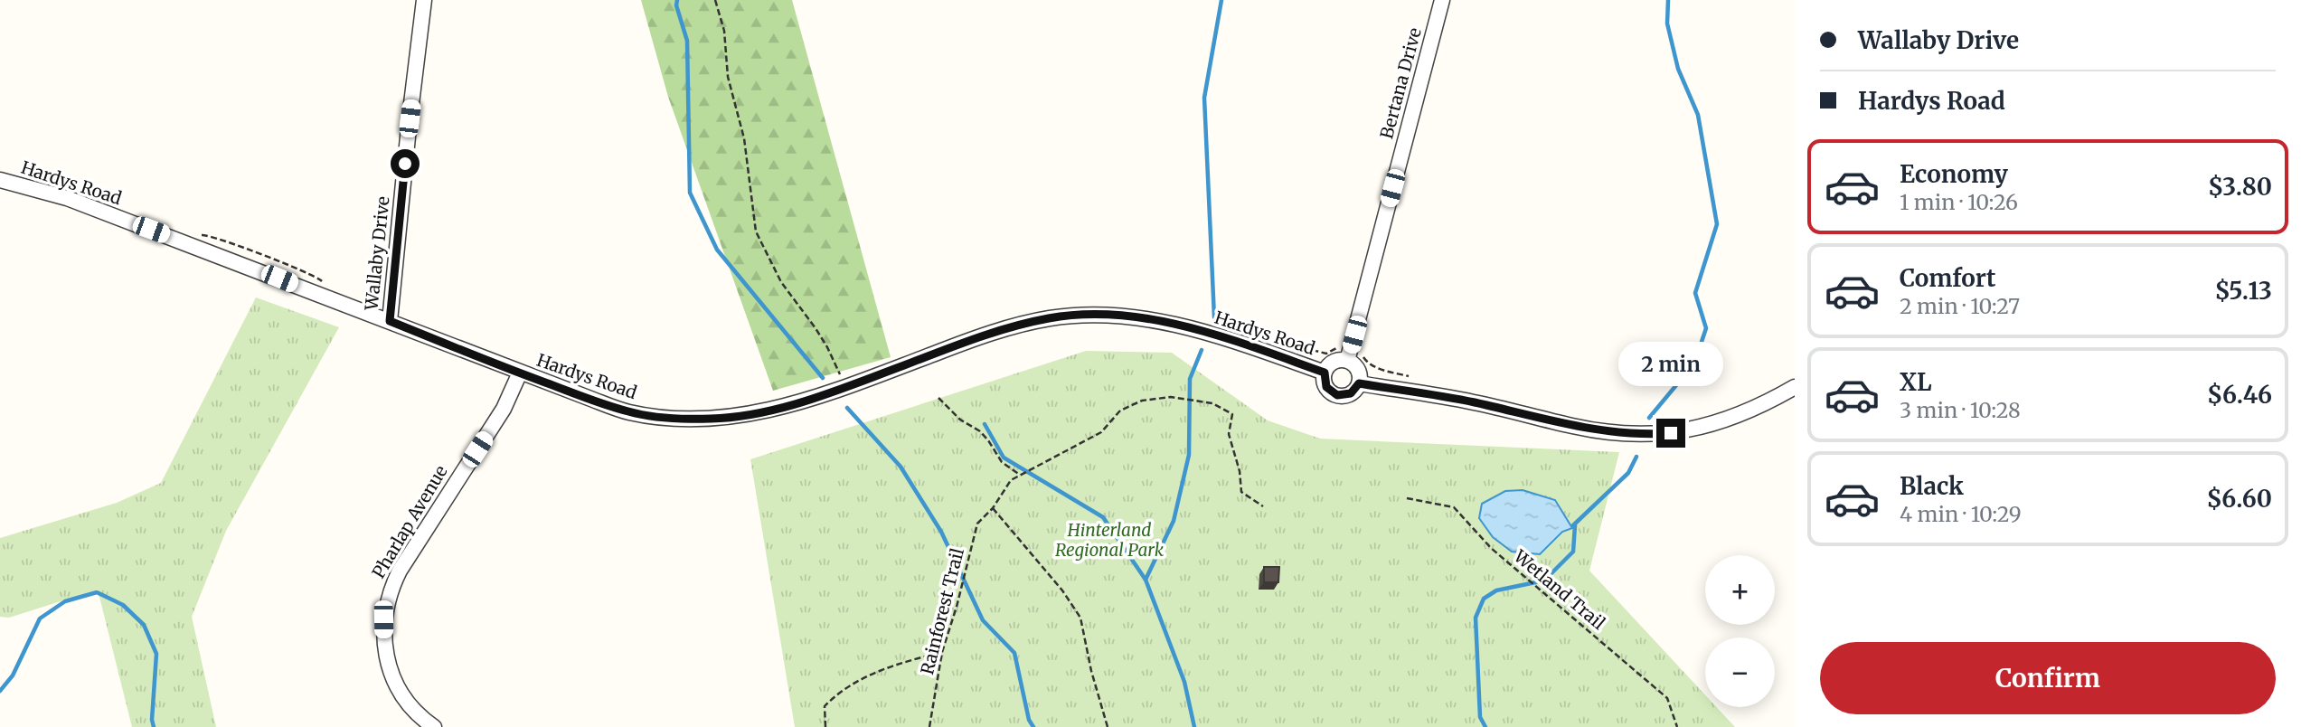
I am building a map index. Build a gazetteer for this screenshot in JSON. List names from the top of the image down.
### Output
{
  "streets": {
    "street": [
      "Bertana Drive",
      "Hardys Road",
      "Wallaby Drive",
      "Pharlap Avenue"
    ],
    "path": ["Wetland Trail", "Rainforest Trail"]
  },
  "crossings": [
    ["Bertana Drive", "Hardys Road"],
    ["Hardys Road", "Wallaby Drive"],
    ["Hardys Road", "Pharlap Avenue"]
  ],
  "parks": ["Hinterland Regional Park"],
  "page": {
    "banner": ["Wallaby Drive", "Hardys Road"],
    "list": [
      {
        "name": "Economy",
        "note": "1 min · 10:26",
        "value": "$3.80"
      },
      {
        "name": "Comfort",
        "note": "2 min · 10:27",
        "value": "$5.13"
      },
      {
        "name": "XL",
        "note": "3 min · 10:28",
        "value": "$6.46"
      },
      {
        "name": "Black",
        "note": "4 min · 10:29",
        "value": "$6.60"
      }
    ],
    "bubble": "2 min",
    "map_buttons": ["+", "−"],
    "buttons": "Confirm"
  }
}
